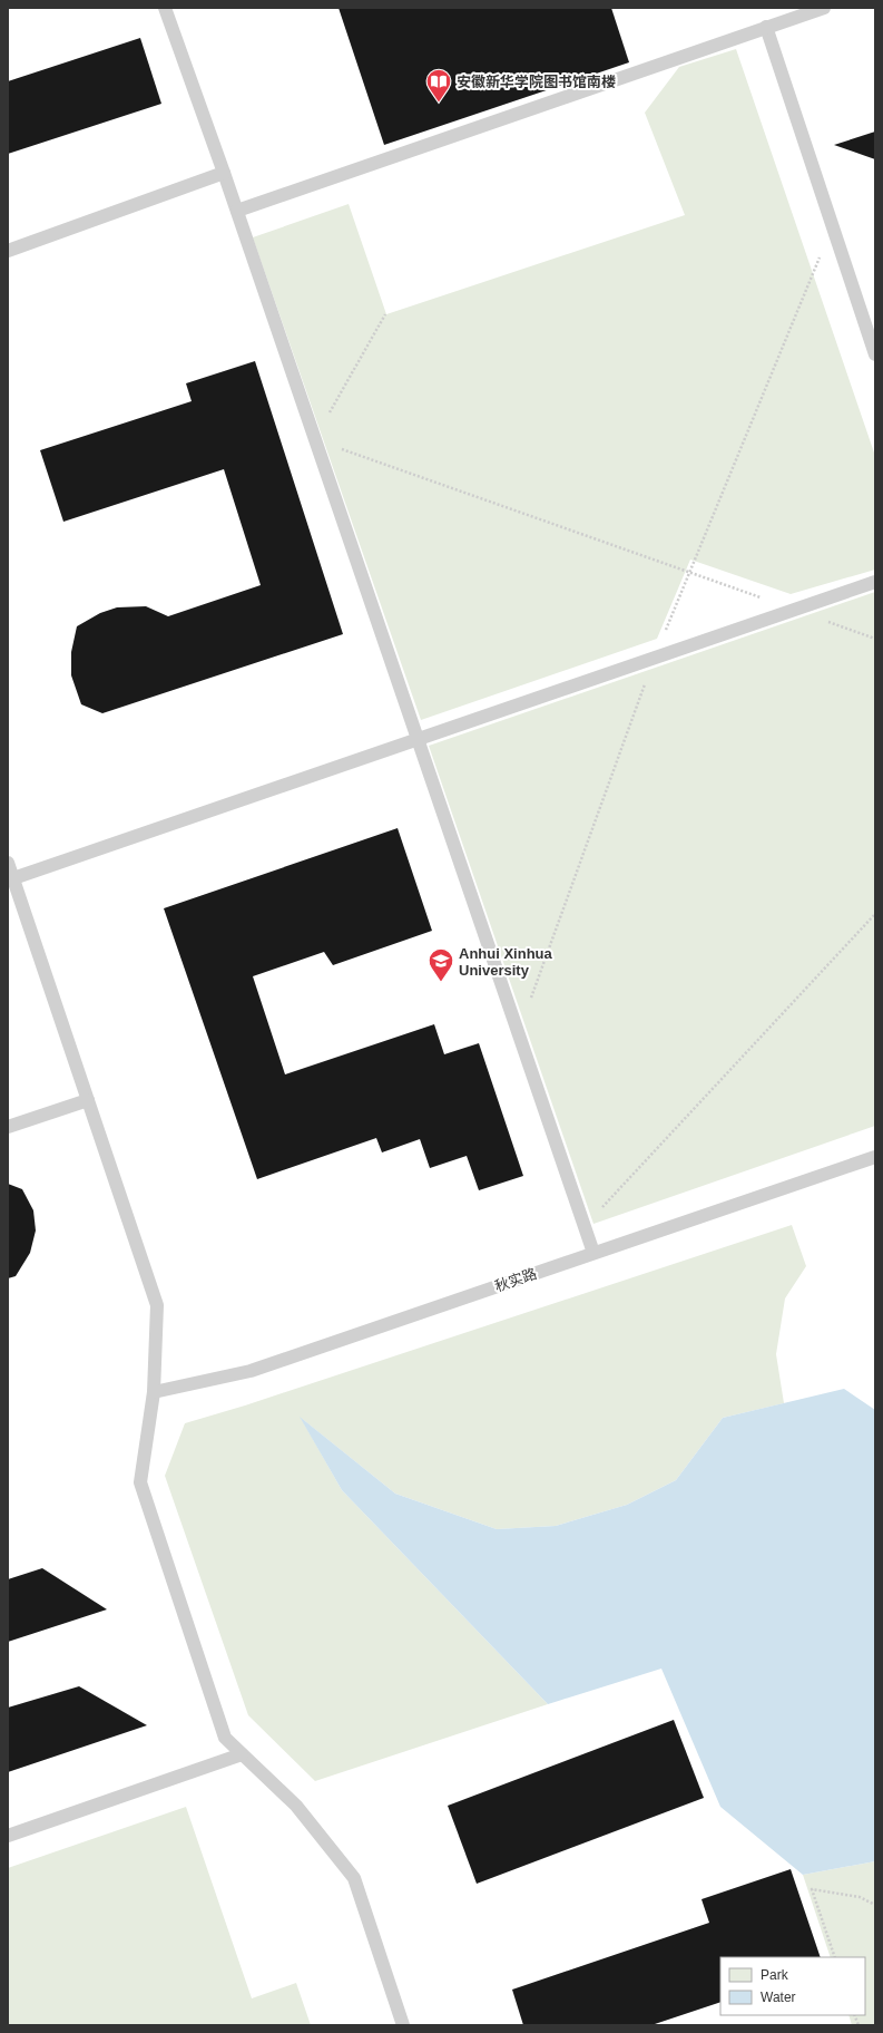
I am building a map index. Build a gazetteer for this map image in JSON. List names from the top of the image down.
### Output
{
  "streets": {
    "lane": ["秋实路"]
  },
  "places": {
    "library": ["安徽新华学院图书馆南楼"],
    "school or university": ["Anhui Xinhua University"]
  },
  "legend": ["Park", "Water"]
}
